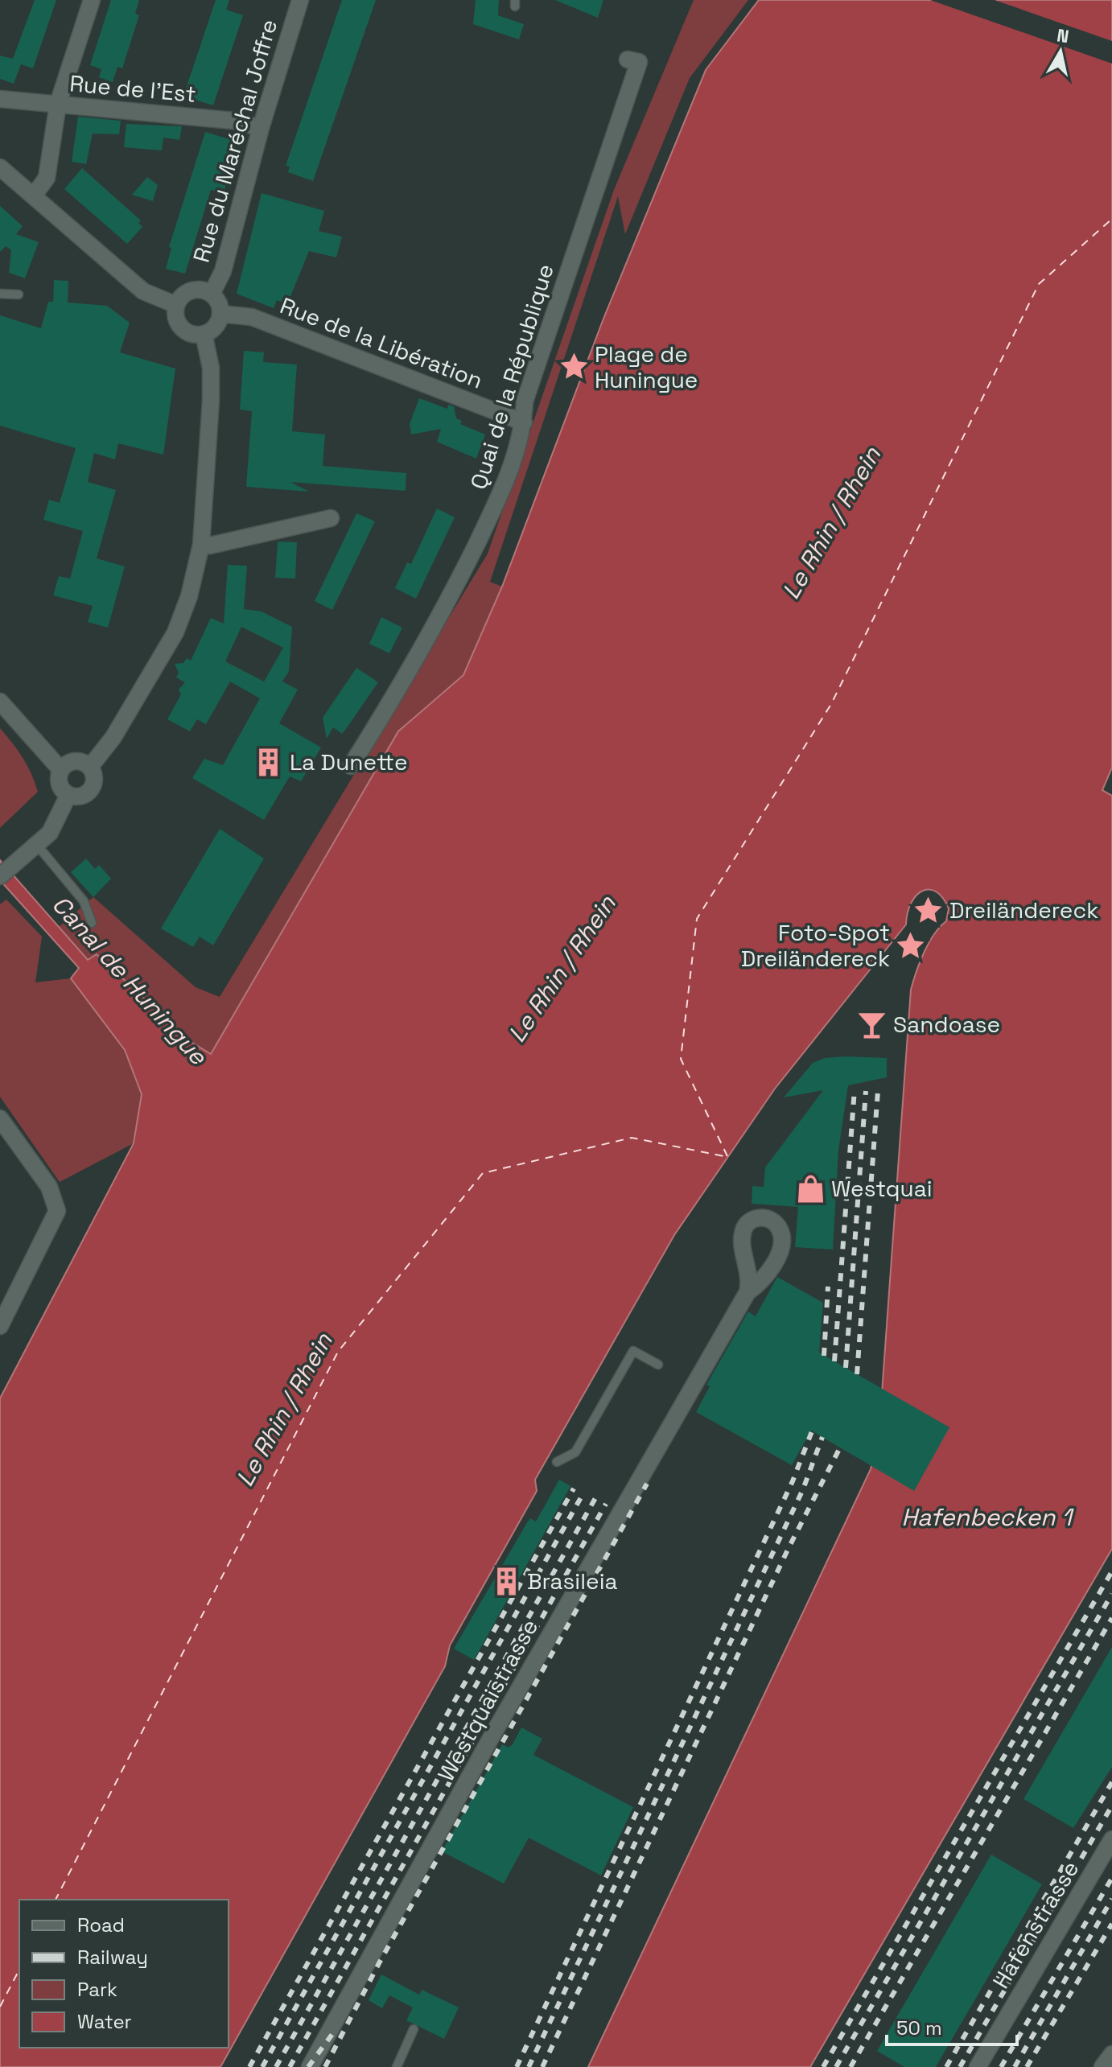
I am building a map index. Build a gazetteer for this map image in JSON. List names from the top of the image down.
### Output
{
  "streets": {
    "street": [
      "Rue de l'Est",
      "Rue du Maréchal Joffre",
      "Rue de la Libération",
      "Quai de la République",
      "Westquaistrasse",
      "Hafenstrasse"
    ]
  },
  "crossings": [
    ["Rue de l'Est", "Rue du Maréchal Joffre"],
    ["Rue du Maréchal Joffre", "Rue de la Libération"],
    ["Rue de la Libération", "Quai de la République"]
  ],
  "water": ["Le Rhin / Rhein", "Canal de Huningue", "Hafenbecken 1"],
  "places": {
    "place": ["Plage de Huningue", "Dreiländereck", "Foto-Spot Dreiländereck"],
    "building": ["La Dunette", "Brasileia"],
    "bar": ["Sandoase"],
    "shop": ["Westquai"]
  },
  "legend": [
    "Road",
    "Railway",
    "Park",
    "Water"
  ],
  "scale_bar": "50 m",
  "north": "top"
}
